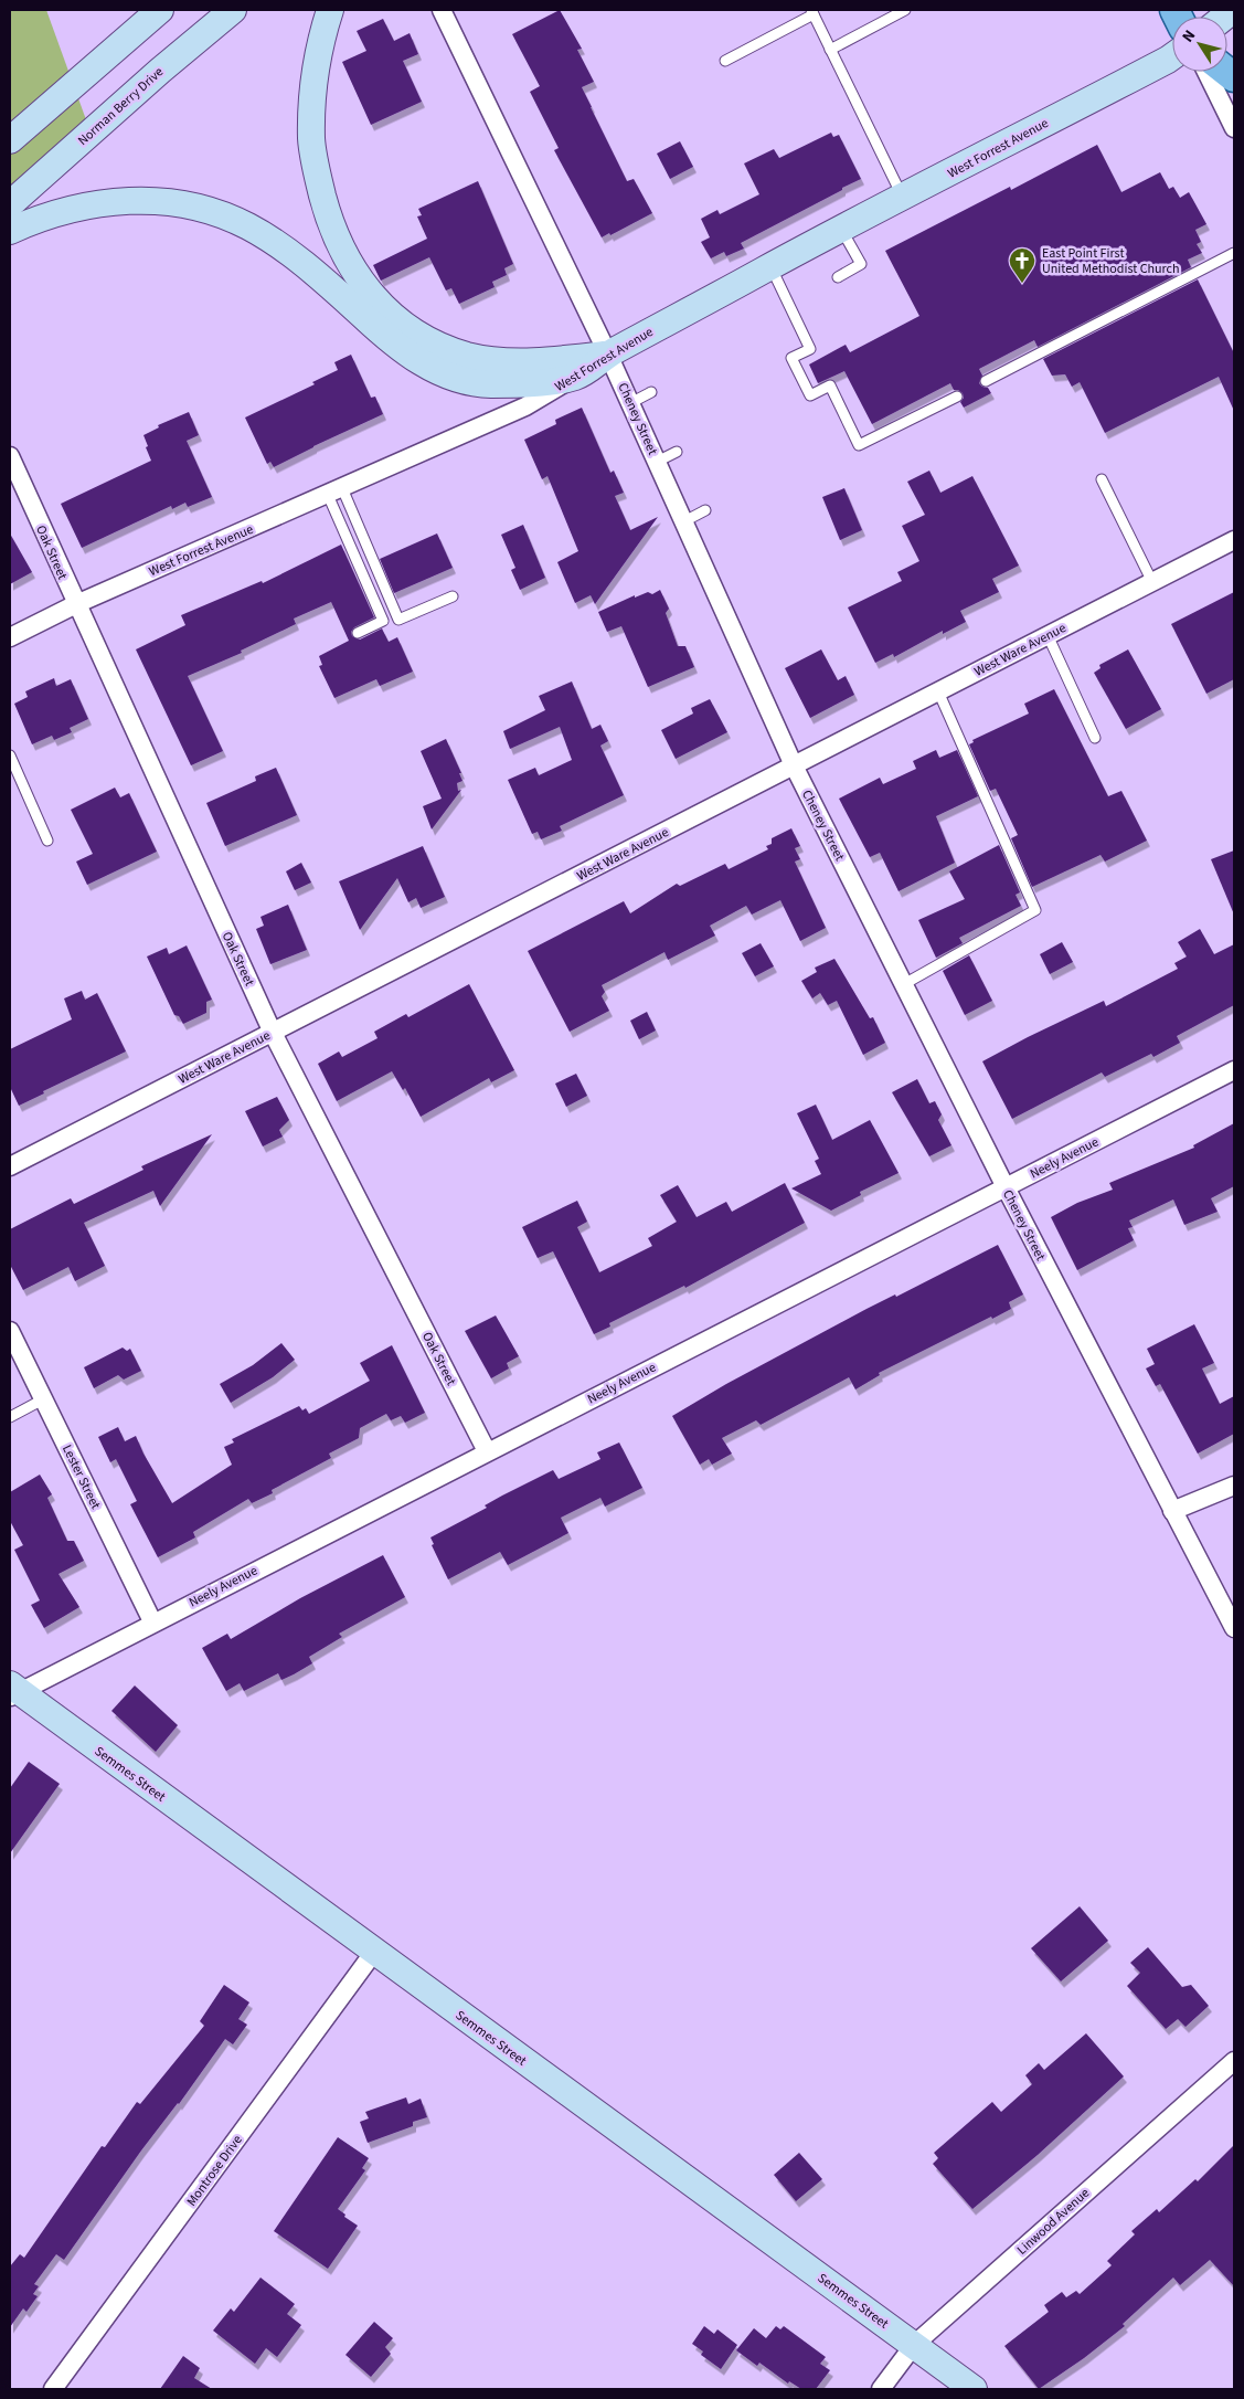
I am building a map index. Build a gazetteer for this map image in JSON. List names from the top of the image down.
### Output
{
  "streets": {
    "main road": ["Norman Berry Drive", "West Forrest Avenue", "Semmes Street"],
    "street": [
      "Cheney Street",
      "Oak Street",
      "West Ware Avenue",
      "Neely Avenue",
      "Lester Street",
      "Montrose Drive",
      "Linwood Avenue"
    ]
  },
  "crossings": [
    ["West Forrest Avenue", "Cheney Street"],
    ["West Forrest Avenue", "Oak Street"],
    ["Cheney Street", "West Ware Avenue"],
    ["Cheney Street", "Neely Avenue"],
    ["Oak Street", "West Ware Avenue"],
    ["Oak Street", "Neely Avenue"],
    ["Neely Avenue", "Lester Street"],
    ["Neely Avenue", "Semmes Street"],
    ["Semmes Street", "Montrose Drive"],
    ["Semmes Street", "Linwood Avenue"]
  ],
  "places": {
    "church": ["East Point First United Methodist Church"]
  },
  "north": "top left"
}
